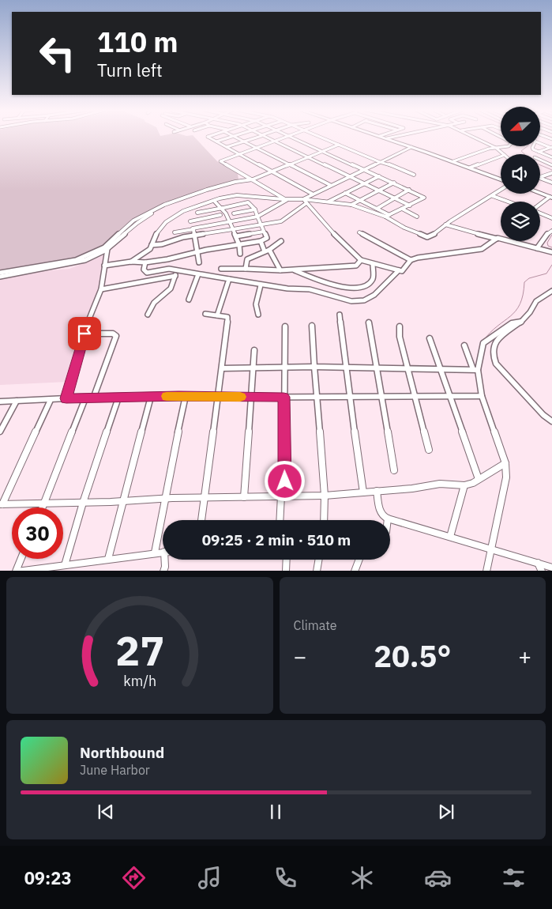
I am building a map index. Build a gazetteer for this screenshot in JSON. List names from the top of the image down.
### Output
{
  "north": "bottom left",
  "page": {
    "turn": ["110 m", "Turn left"],
    "limit": "30",
    "trip": "09:25 · 2 min · 510 m",
    "tile": "Climate",
    "heat": ["−", "20.5°", "+"],
    "song": ["Northbound", "June Harbor"],
    "tabs": "09:23",
    "gauge": ["27", "km/h"]
  }
}
